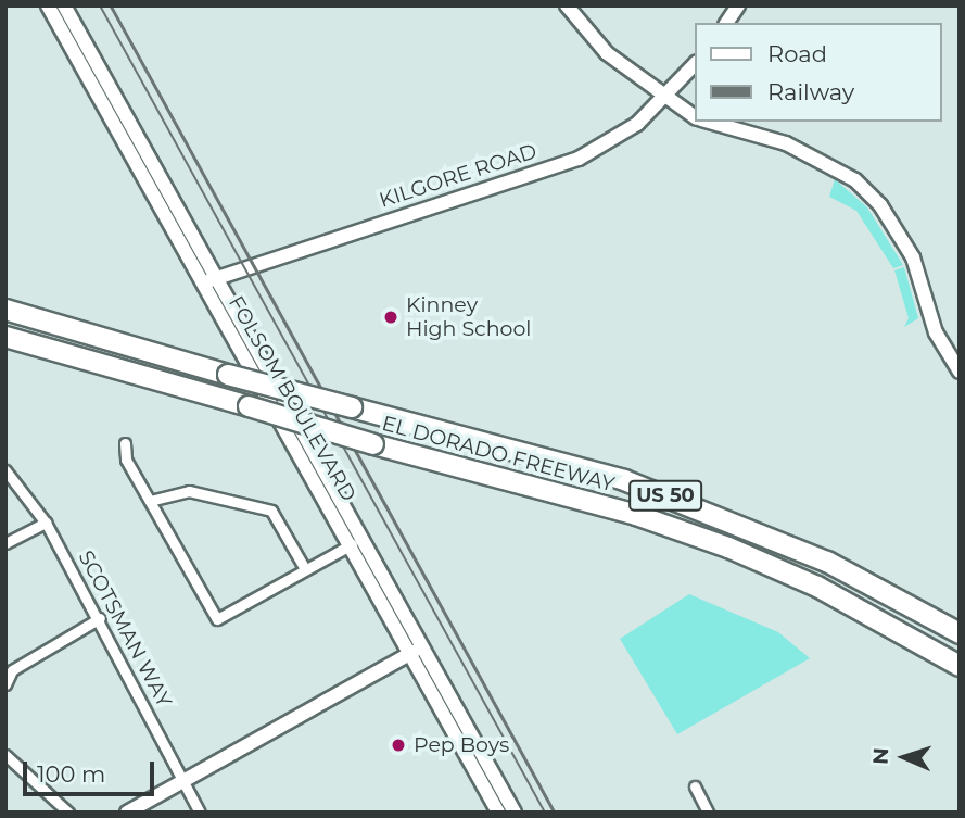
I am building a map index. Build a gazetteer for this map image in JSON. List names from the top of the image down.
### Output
{
  "streets": {
    "highway": ["EL DORADO FREEWAY", "US 50"],
    "main road": ["KILGORE ROAD", "FOLSOM BOULEVARD"],
    "street": ["SCOTSMAN WAY"]
  },
  "crossings": [
    ["KILGORE ROAD", "FOLSOM BOULEVARD"]
  ],
  "places": ["Kinney High School", "Pep Boys"],
  "legend": ["Road", "Railway"],
  "scale_bar": "100 m",
  "north": "left"
}
